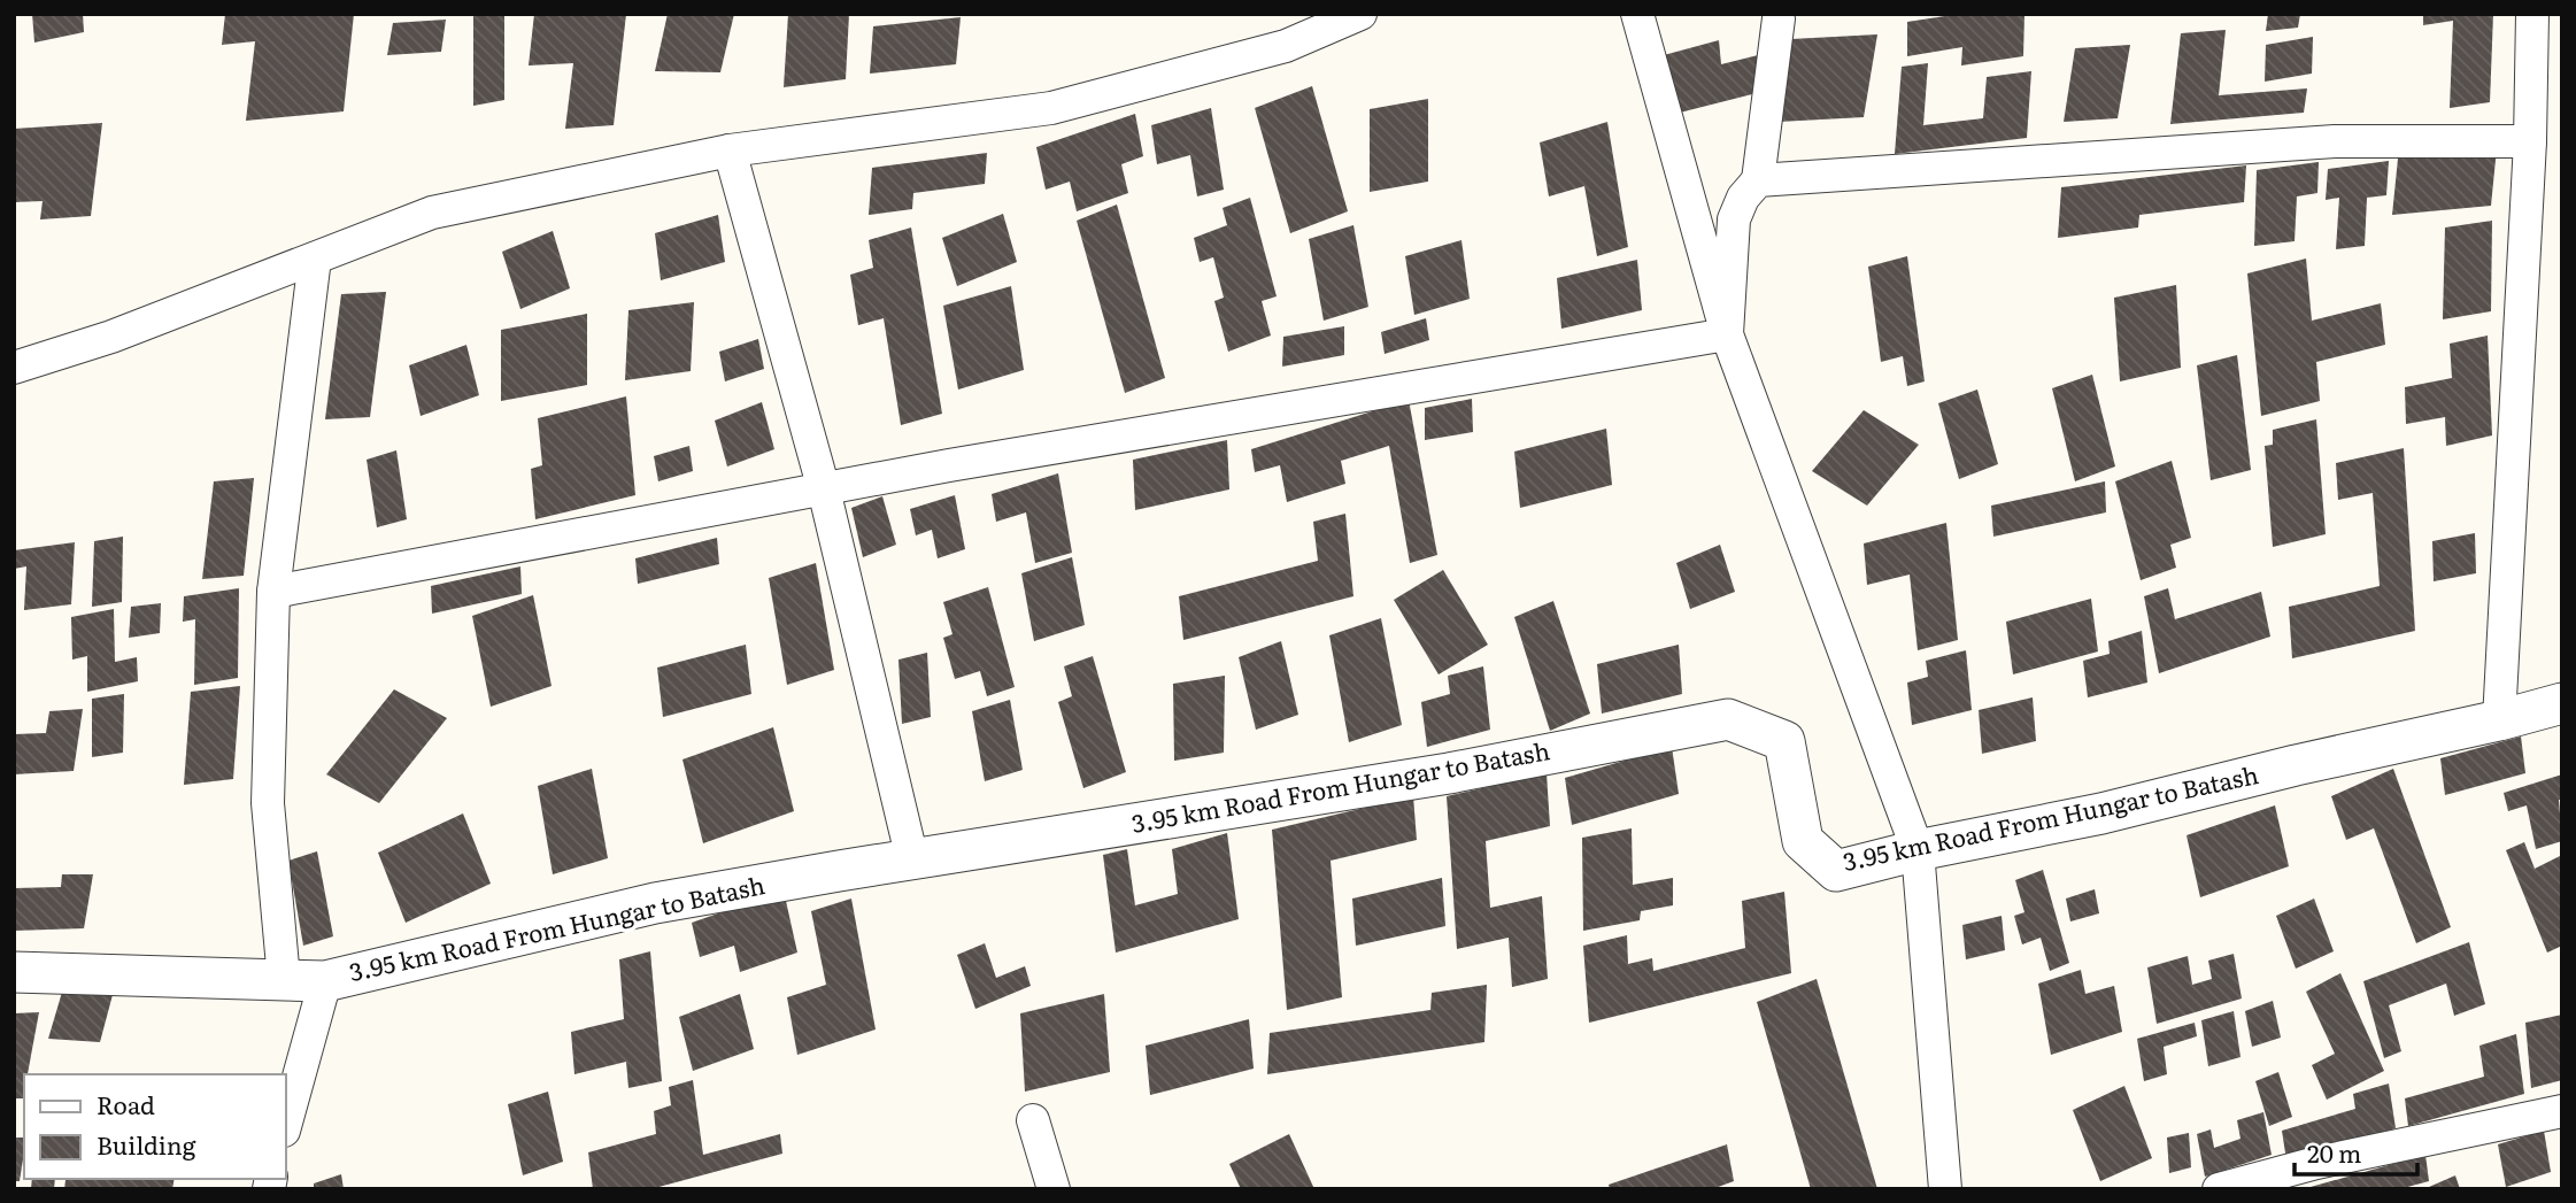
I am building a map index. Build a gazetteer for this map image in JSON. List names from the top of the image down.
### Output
{
  "streets": {
    "street": ["3.95 km Road From Hungar to Batash"]
  },
  "legend": ["Road", "Building"],
  "scale_bar": "20 m"
}
